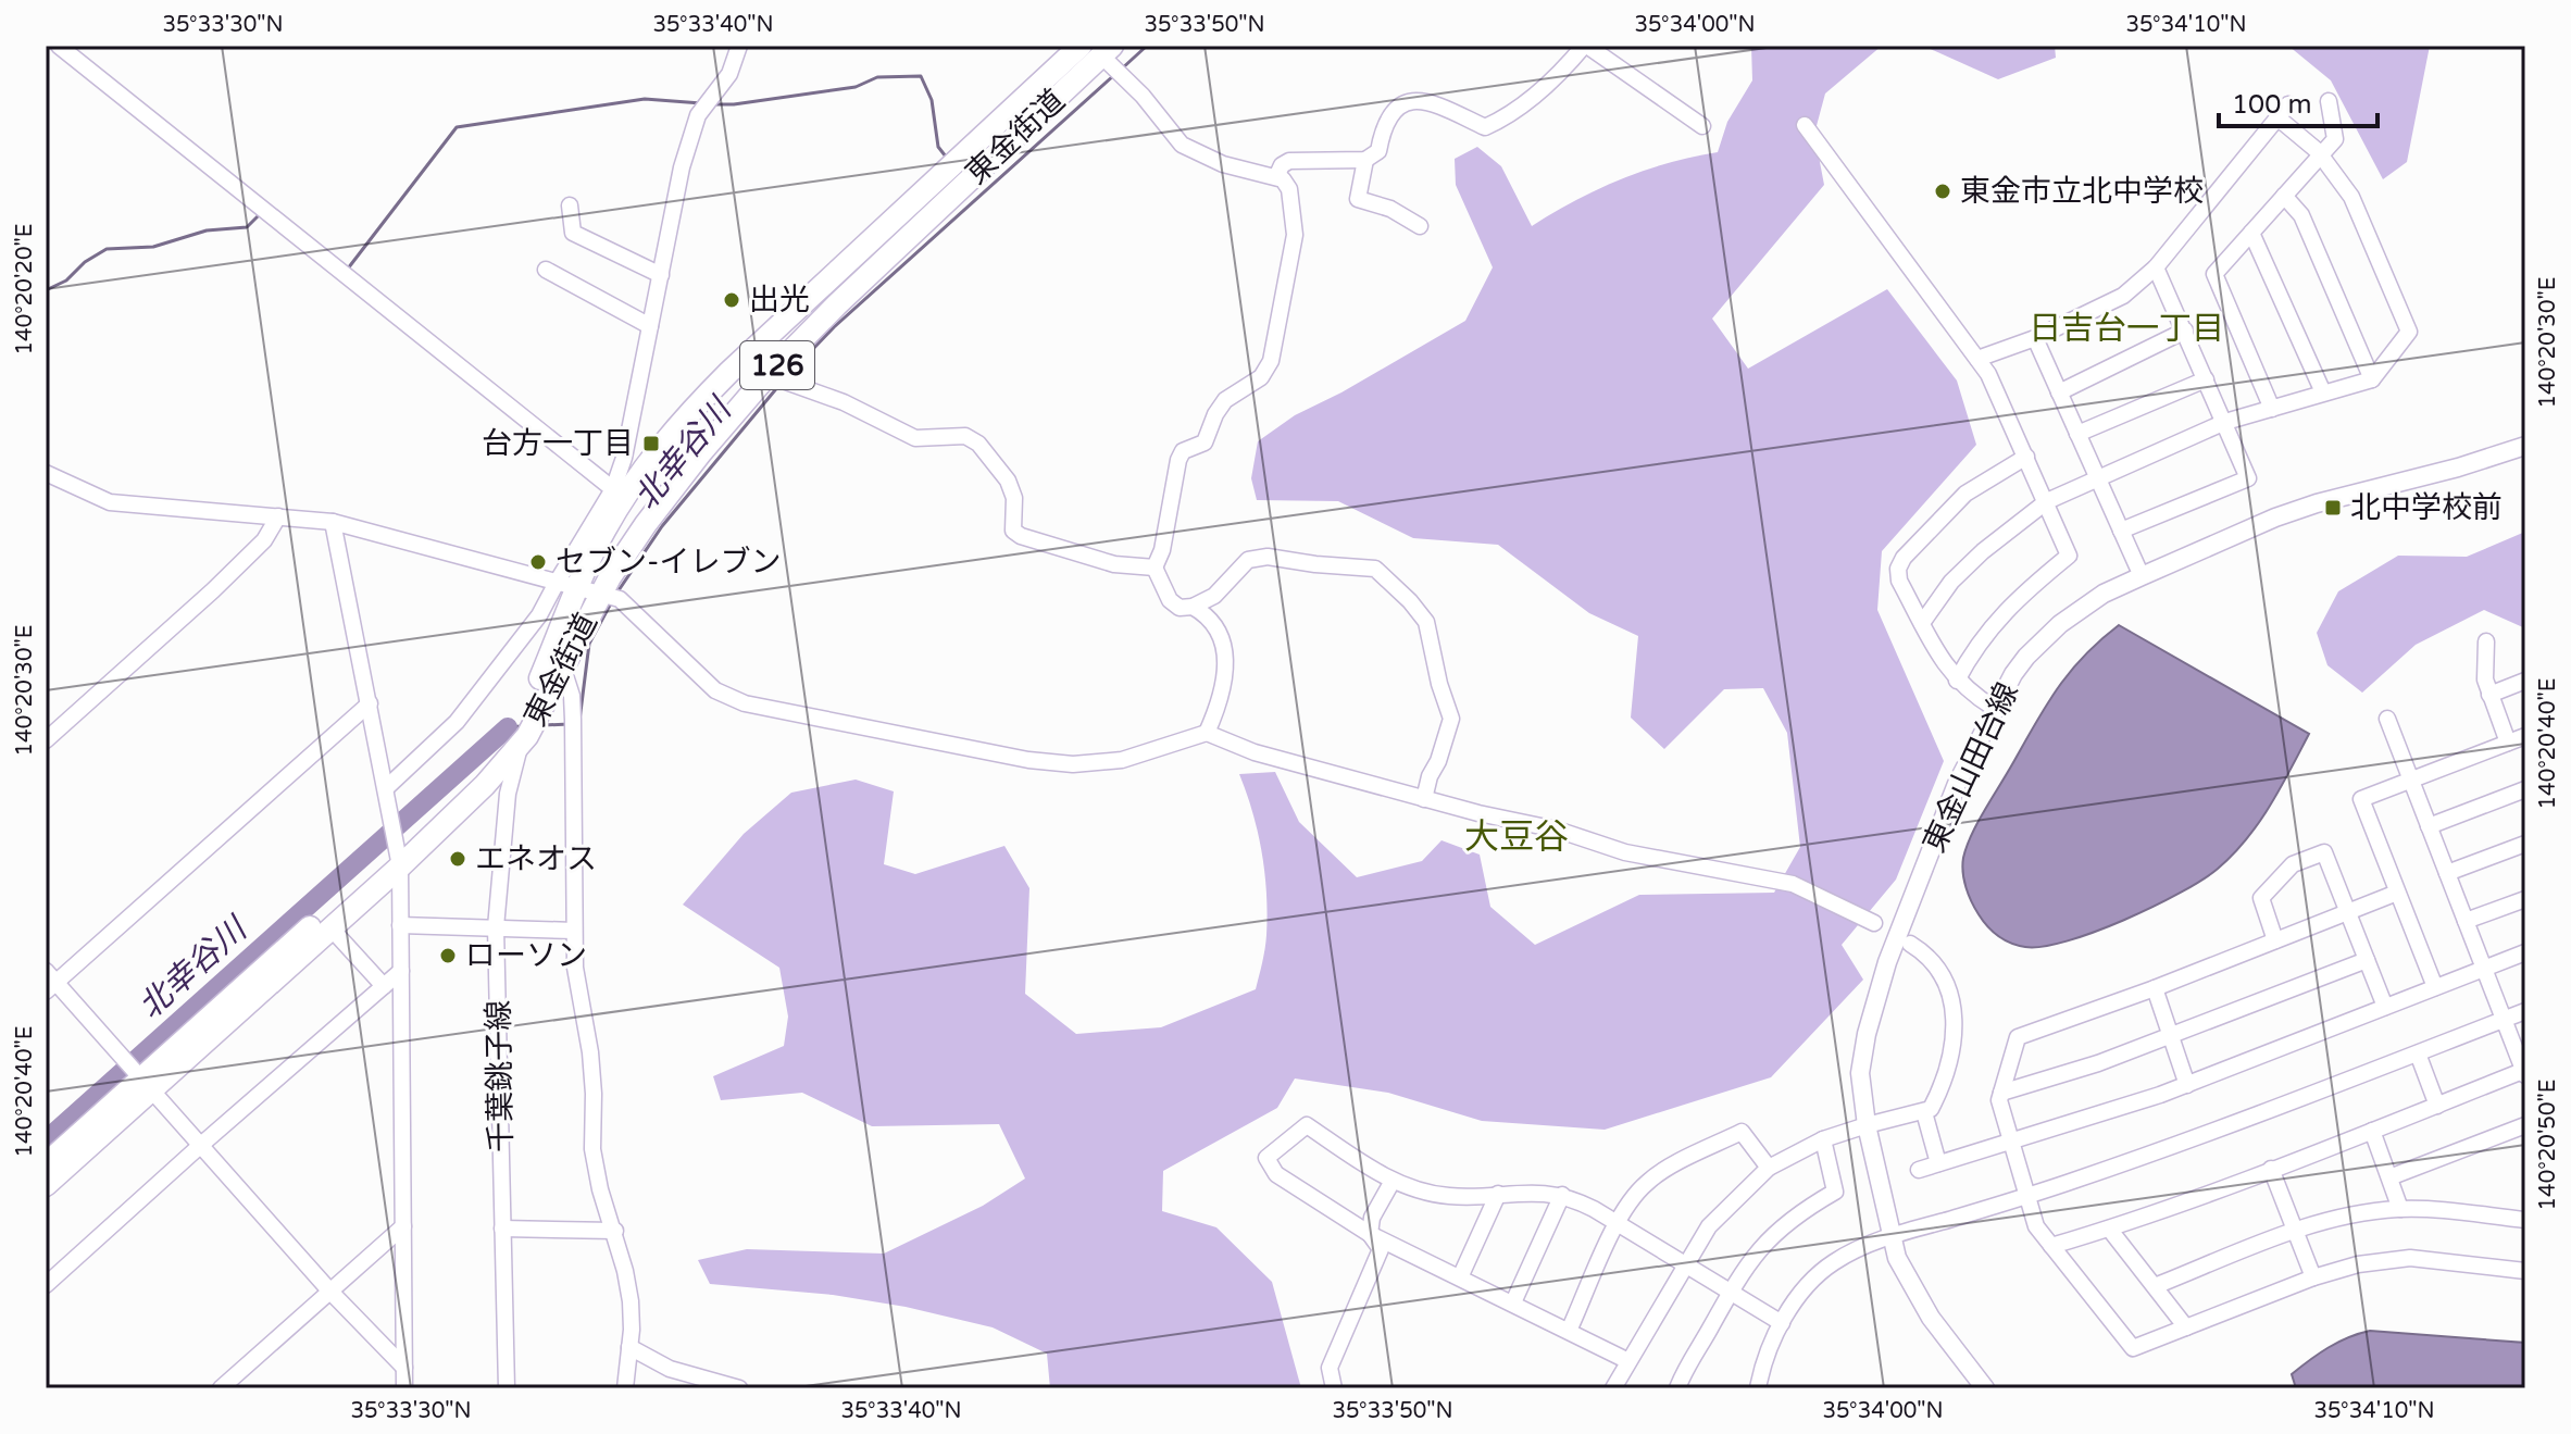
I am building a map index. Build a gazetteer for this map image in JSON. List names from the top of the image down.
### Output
{
  "streets": {
    "highway": ["東金街道", "126"],
    "main road": ["東金山田台線"],
    "street": ["千葉銚子線"]
  },
  "crossings": [
    ["東金街道", "千葉銚子線"]
  ],
  "districts": ["日吉台一丁目", "大豆谷"],
  "water": ["北幸谷川"],
  "places": {
    "other": [
      "東金市立北中学校",
      "出光",
      "セブン-イレブン",
      "エネオス",
      "ローソン"
    ],
    "transit": ["台方一丁目", "北中学校前"]
  },
  "scale_bar": "100 m",
  "coordinates": [
    "35°33'30\"N",
    "35°33'40\"N",
    "35°33'50\"N",
    "35°34'00\"N",
    "35°34'10\"N",
    "140°20'20\"E",
    "140°20'30\"E",
    "140°20'40\"E",
    "140°20'50\"E"
  ]
}
